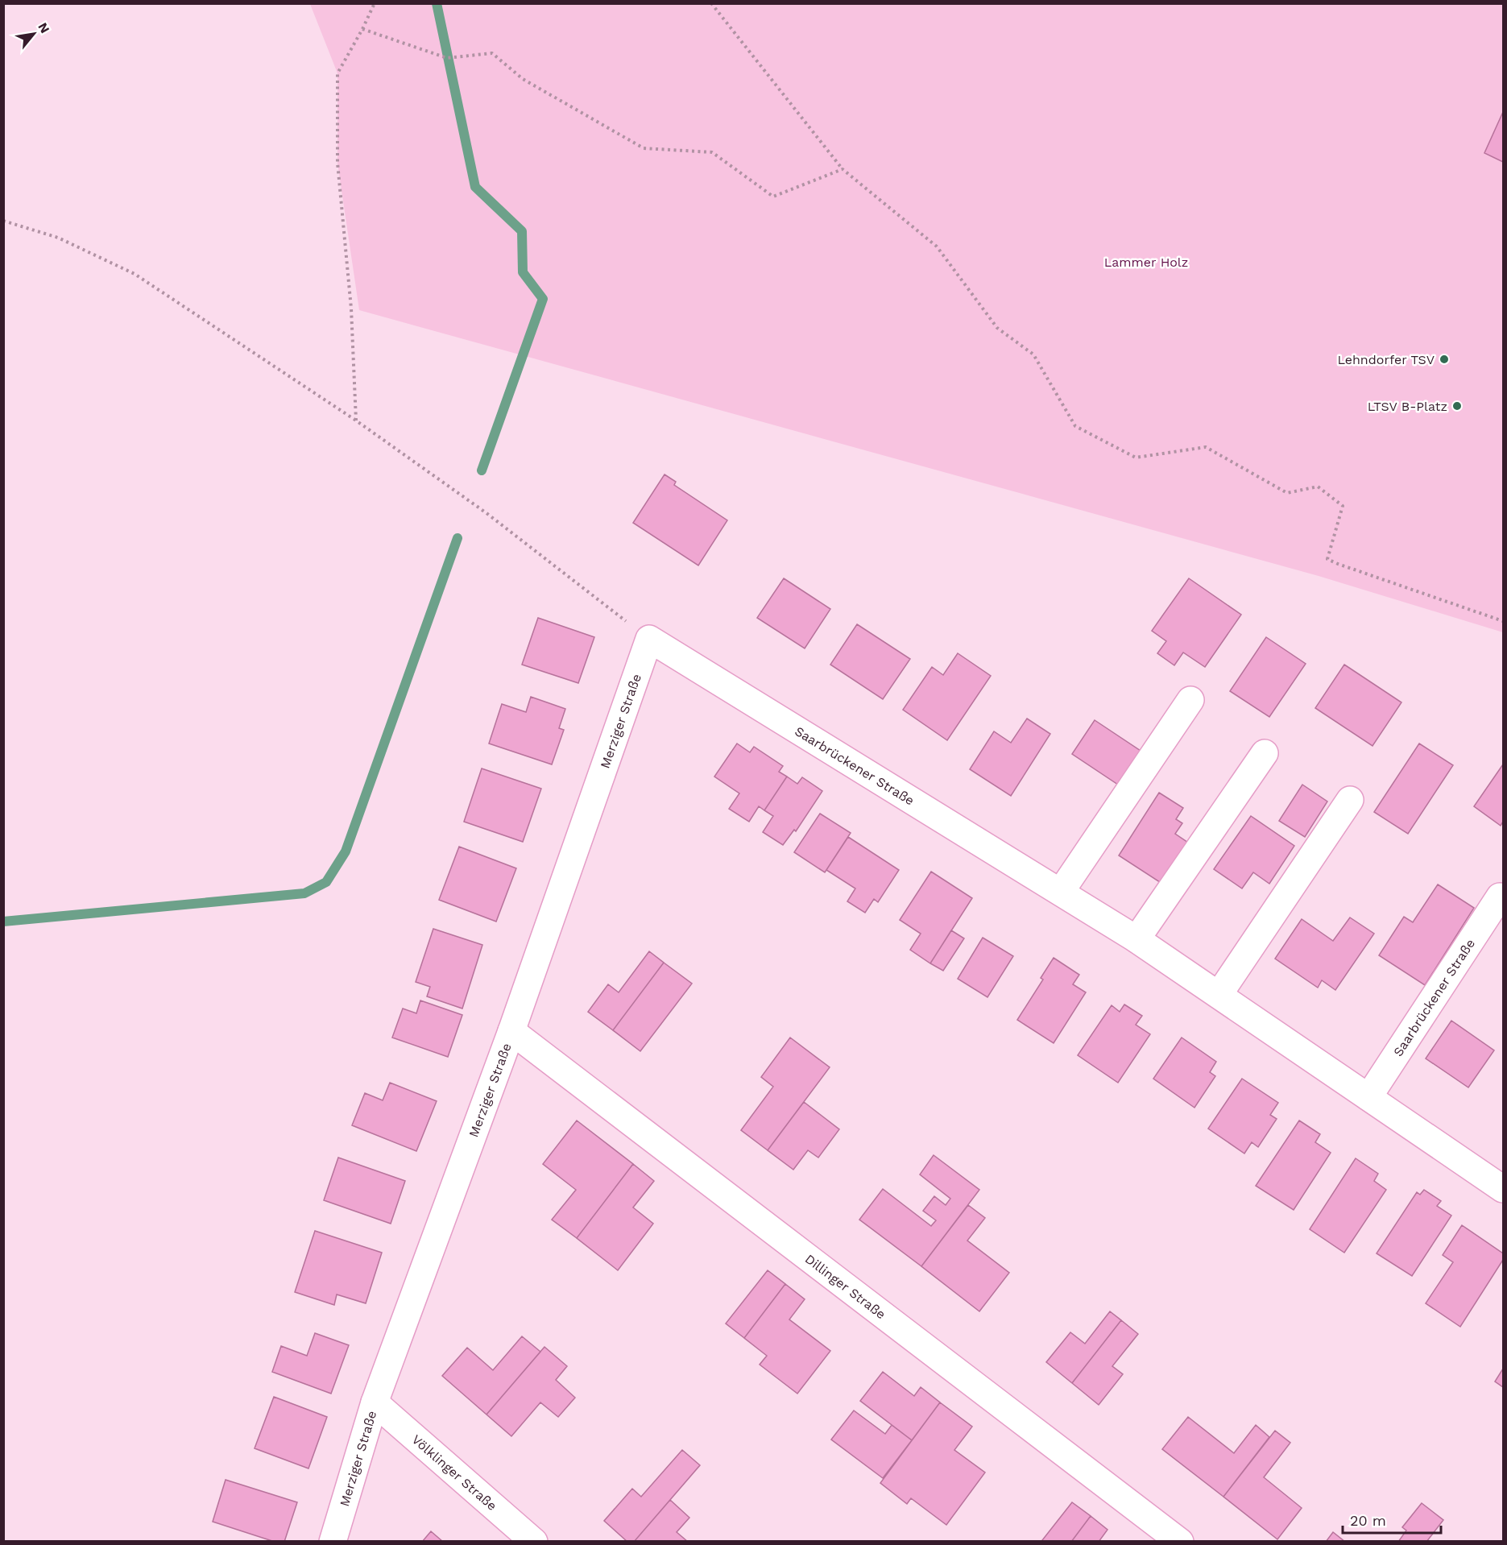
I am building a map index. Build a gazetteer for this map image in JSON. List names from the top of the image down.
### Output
{
  "streets": {
    "street": [
      "Merziger Straße",
      "Saarbrückener Straße",
      "Dillinger Straße",
      "Völklinger Straße"
    ]
  },
  "crossings": [
    ["Merziger Straße", "Saarbrückener Straße"],
    ["Merziger Straße", "Dillinger Straße"],
    ["Merziger Straße", "Völklinger Straße"]
  ],
  "parks": ["Lammer Holz"],
  "places": ["Lehndorfer TSV", "LTSV B-Platz"],
  "scale_bar": "20 m",
  "north": "top right"
}
